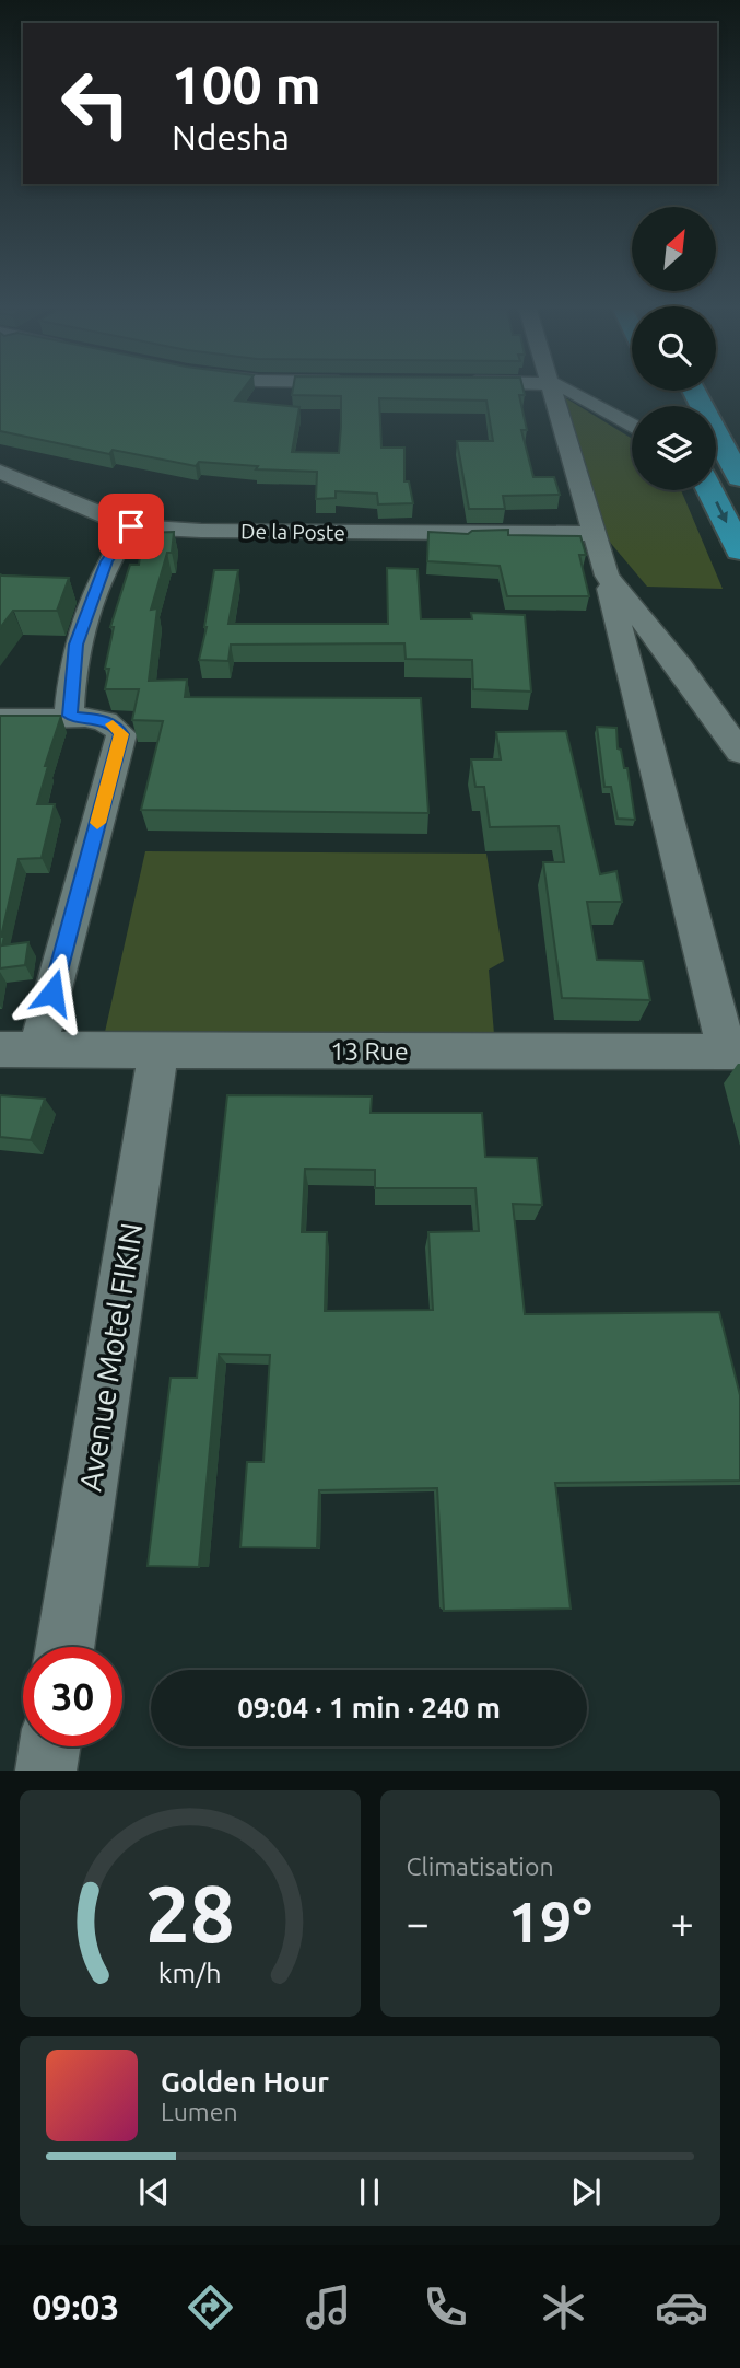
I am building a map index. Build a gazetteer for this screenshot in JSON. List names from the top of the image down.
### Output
{
  "streets": {
    "street": ["De la Poste", "13 Rue", "Avenue Motel FIKIN"]
  },
  "crossings": [
    ["13 Rue", "Avenue Motel FIKIN"]
  ],
  "north": "top right",
  "page": {
    "turn": ["100 m", "Ndesha"],
    "limit": "30",
    "trip": "09:04 · 1 min · 240 m",
    "tile": "Climatisation",
    "heat": ["−", "19°", "+"],
    "song": ["Golden Hour", "Lumen"],
    "tabs": "09:03",
    "gauge": ["28", "km/h"]
  }
}
